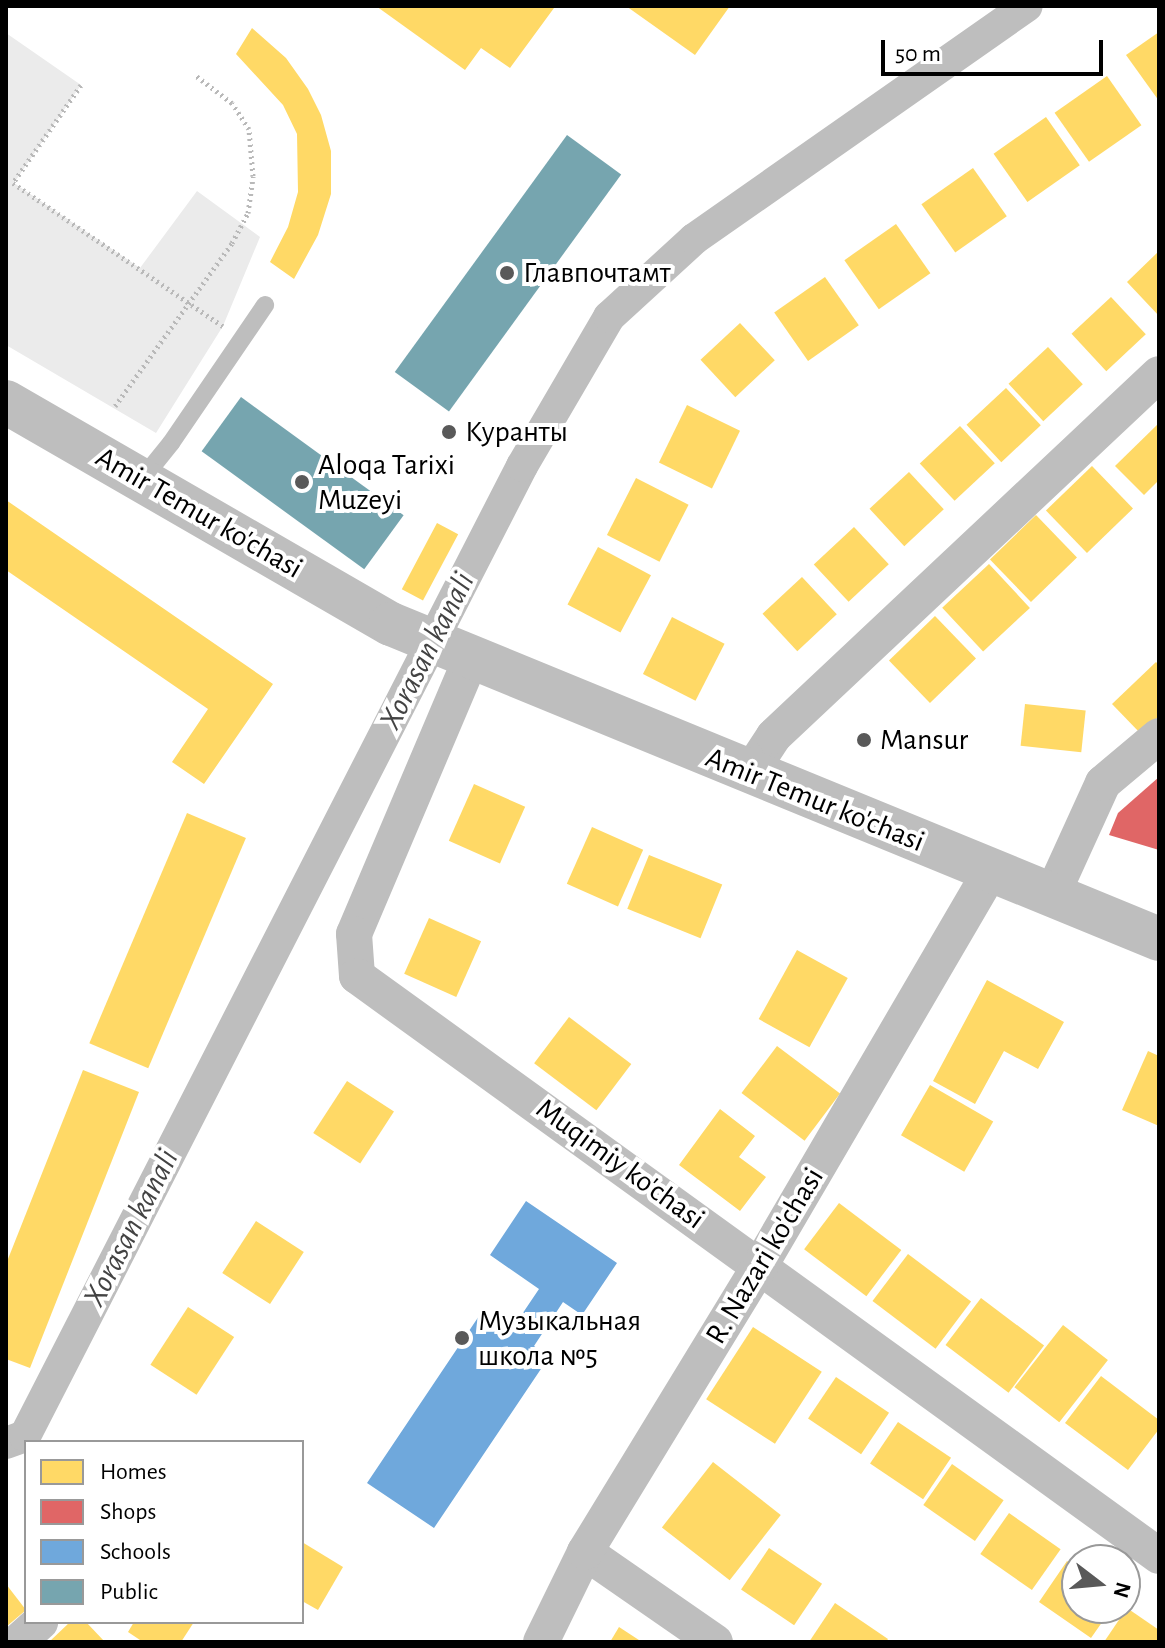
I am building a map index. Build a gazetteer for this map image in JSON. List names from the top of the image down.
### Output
{
  "streets": {
    "main road": ["Amir Temur ko'chasi"],
    "street": ["Muqimiy ko'chasi", "R. Nazari ko'chasi"]
  },
  "crossings": [
    ["Amir Temur ko'chasi", "Muqimiy ko'chasi"],
    ["Amir Temur ko'chasi", "R. Nazari ko'chasi"],
    ["Muqimiy ko'chasi", "R. Nazari ko'chasi"]
  ],
  "water": ["Xorasan kanali"],
  "places": [
    "Главпочтамт",
    "Куранты",
    "Aloqa Tarixi Muzeyi",
    "Mansur",
    "Музыкальная школа №5"
  ],
  "legend": [
    "Homes",
    "Shops",
    "Schools",
    "Public"
  ],
  "scale_bar": "50 m",
  "north": "right"
}
